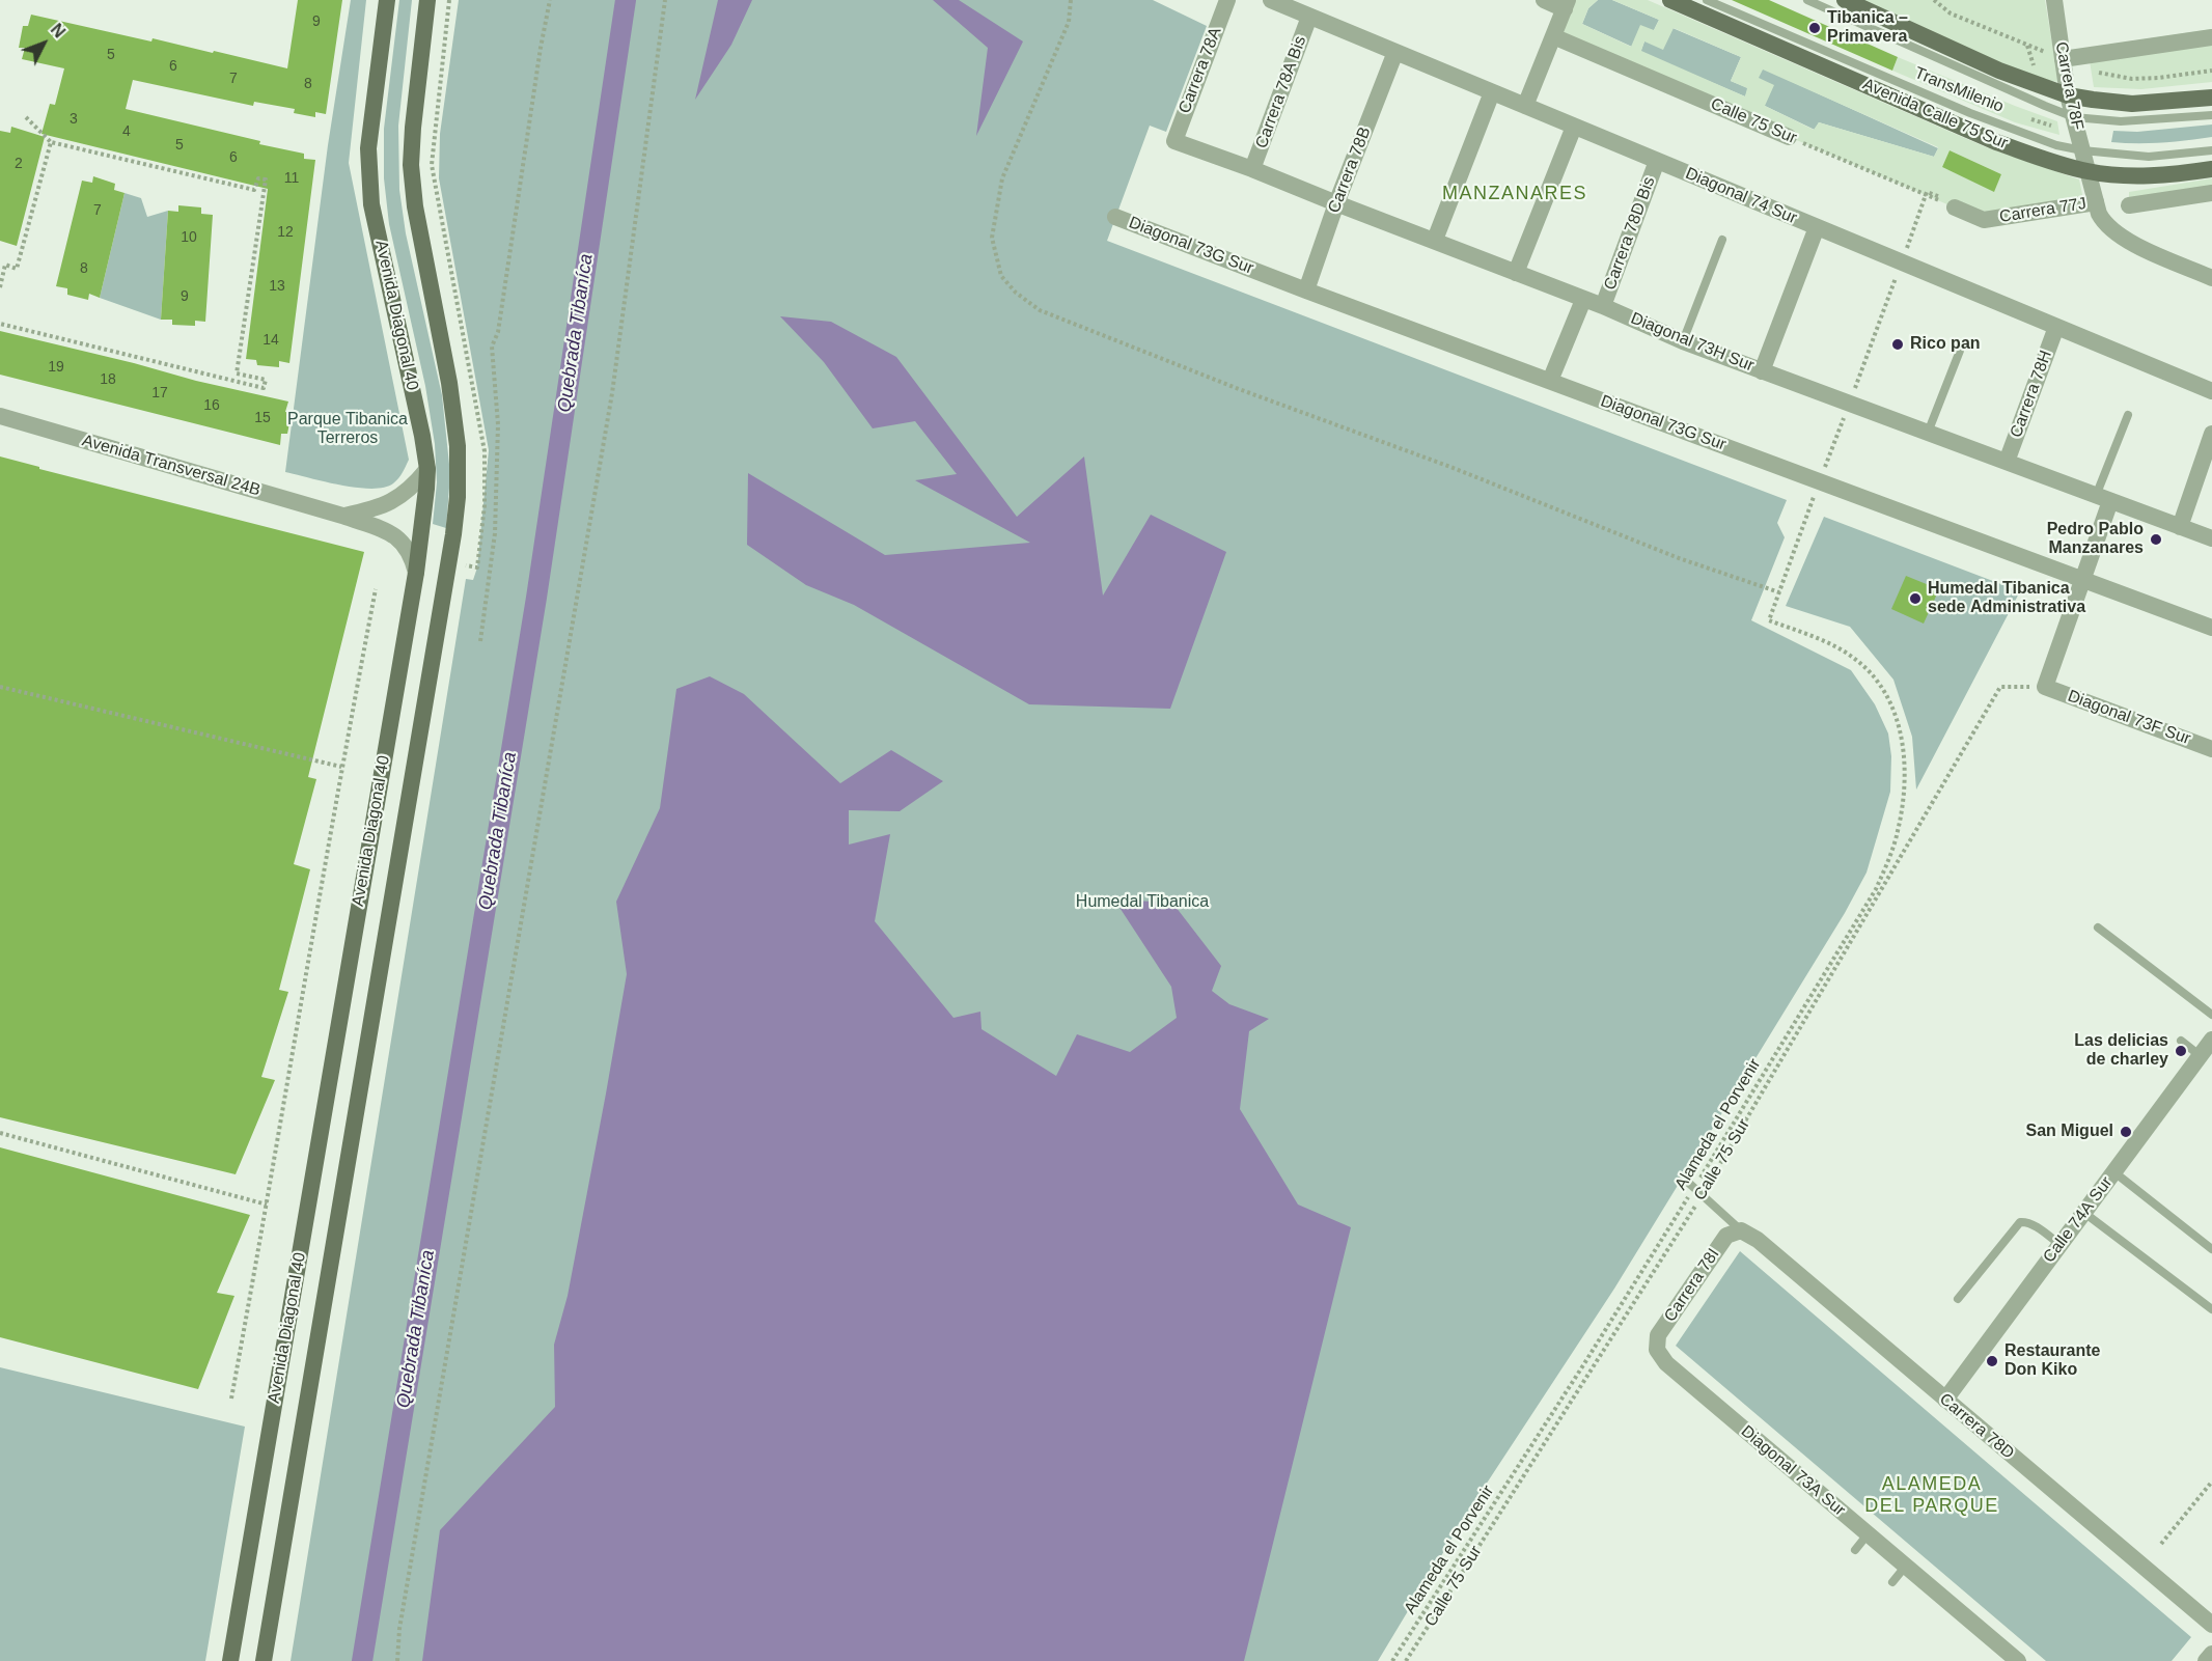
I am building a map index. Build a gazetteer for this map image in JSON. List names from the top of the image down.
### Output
{
  "streets": {
    "main road": ["Avenida Calle 75 Sur", "Avenida Diagonal 40"],
    "street": [
      "Carrera 78A",
      "Carrera 78F",
      "Carrera 78A Bis",
      "Calle 75 Sur",
      "Carrera 78B",
      "Diagonal 74 Sur",
      "Carrera 77J",
      "Carrera 78D Bis",
      "Diagonal 73G Sur",
      "Diagonal 73H Sur",
      "Carrera 78H",
      "Avenida Transversal 24B",
      "Diagonal 73F Sur",
      "Calle 74A Sur",
      "Carrera 78I",
      "Carrera 78D",
      "Diagonal 73A Sur"
    ],
    "lane": ["TransMilenio"],
    "path": ["Alameda el Porvenir"]
  },
  "crossings": [
    ["Carrera 78A", "Diagonal 73H Sur"],
    ["Carrera 78F", "TransMilenio"],
    ["Carrera 78F", "Avenida Calle 75 Sur"],
    ["Carrera 78F", "Carrera 77J"],
    ["Carrera 78A Bis", "Diagonal 74 Sur"],
    ["Carrera 78A Bis", "Diagonal 73H Sur"],
    ["Calle 75 Sur", "Carrera 77J"],
    ["Calle 75 Sur", "Diagonal 73F Sur"],
    ["Carrera 78B", "Diagonal 74 Sur"],
    ["Carrera 78B", "Diagonal 73G Sur"],
    ["Carrera 78B", "Diagonal 73H Sur"],
    ["Diagonal 74 Sur", "Carrera 78D Bis"],
    ["Diagonal 74 Sur", "Carrera 78H"],
    ["Carrera 78D Bis", "Diagonal 73G Sur"],
    ["Carrera 78D Bis", "Diagonal 73H Sur"],
    ["Avenida Diagonal 40", "Avenida Transversal 24B"],
    ["Diagonal 73H Sur", "Carrera 78H"],
    ["Calle 74A Sur", "Carrera 78D"],
    ["Carrera 78I", "Carrera 78D"],
    ["Carrera 78I", "Diagonal 73A Sur"]
  ],
  "districts": ["MANZANARES", "ALAMEDA DEL PARQUE"],
  "water": ["Quebrada Tibaníca"],
  "parks": ["Parque Tibanica Terreros", "Humedal Tibanica"],
  "places": [
    "Tibanica – Primavera",
    "Rico pan",
    "Pedro Pablo Manzanares",
    "Humedal Tibanica sede Administrativa",
    "Las delicias de charley",
    "San Miguel",
    "Restaurante Don Kiko"
  ],
  "house_numbers": [
    "9",
    "5",
    "6",
    "7",
    "8",
    "3",
    "4",
    "5",
    "6",
    "2",
    "11",
    "7",
    "12",
    "10",
    "8",
    "13",
    "9",
    "14",
    "19",
    "18",
    "17",
    "16",
    "15"
  ],
  "north": "top right"
}
